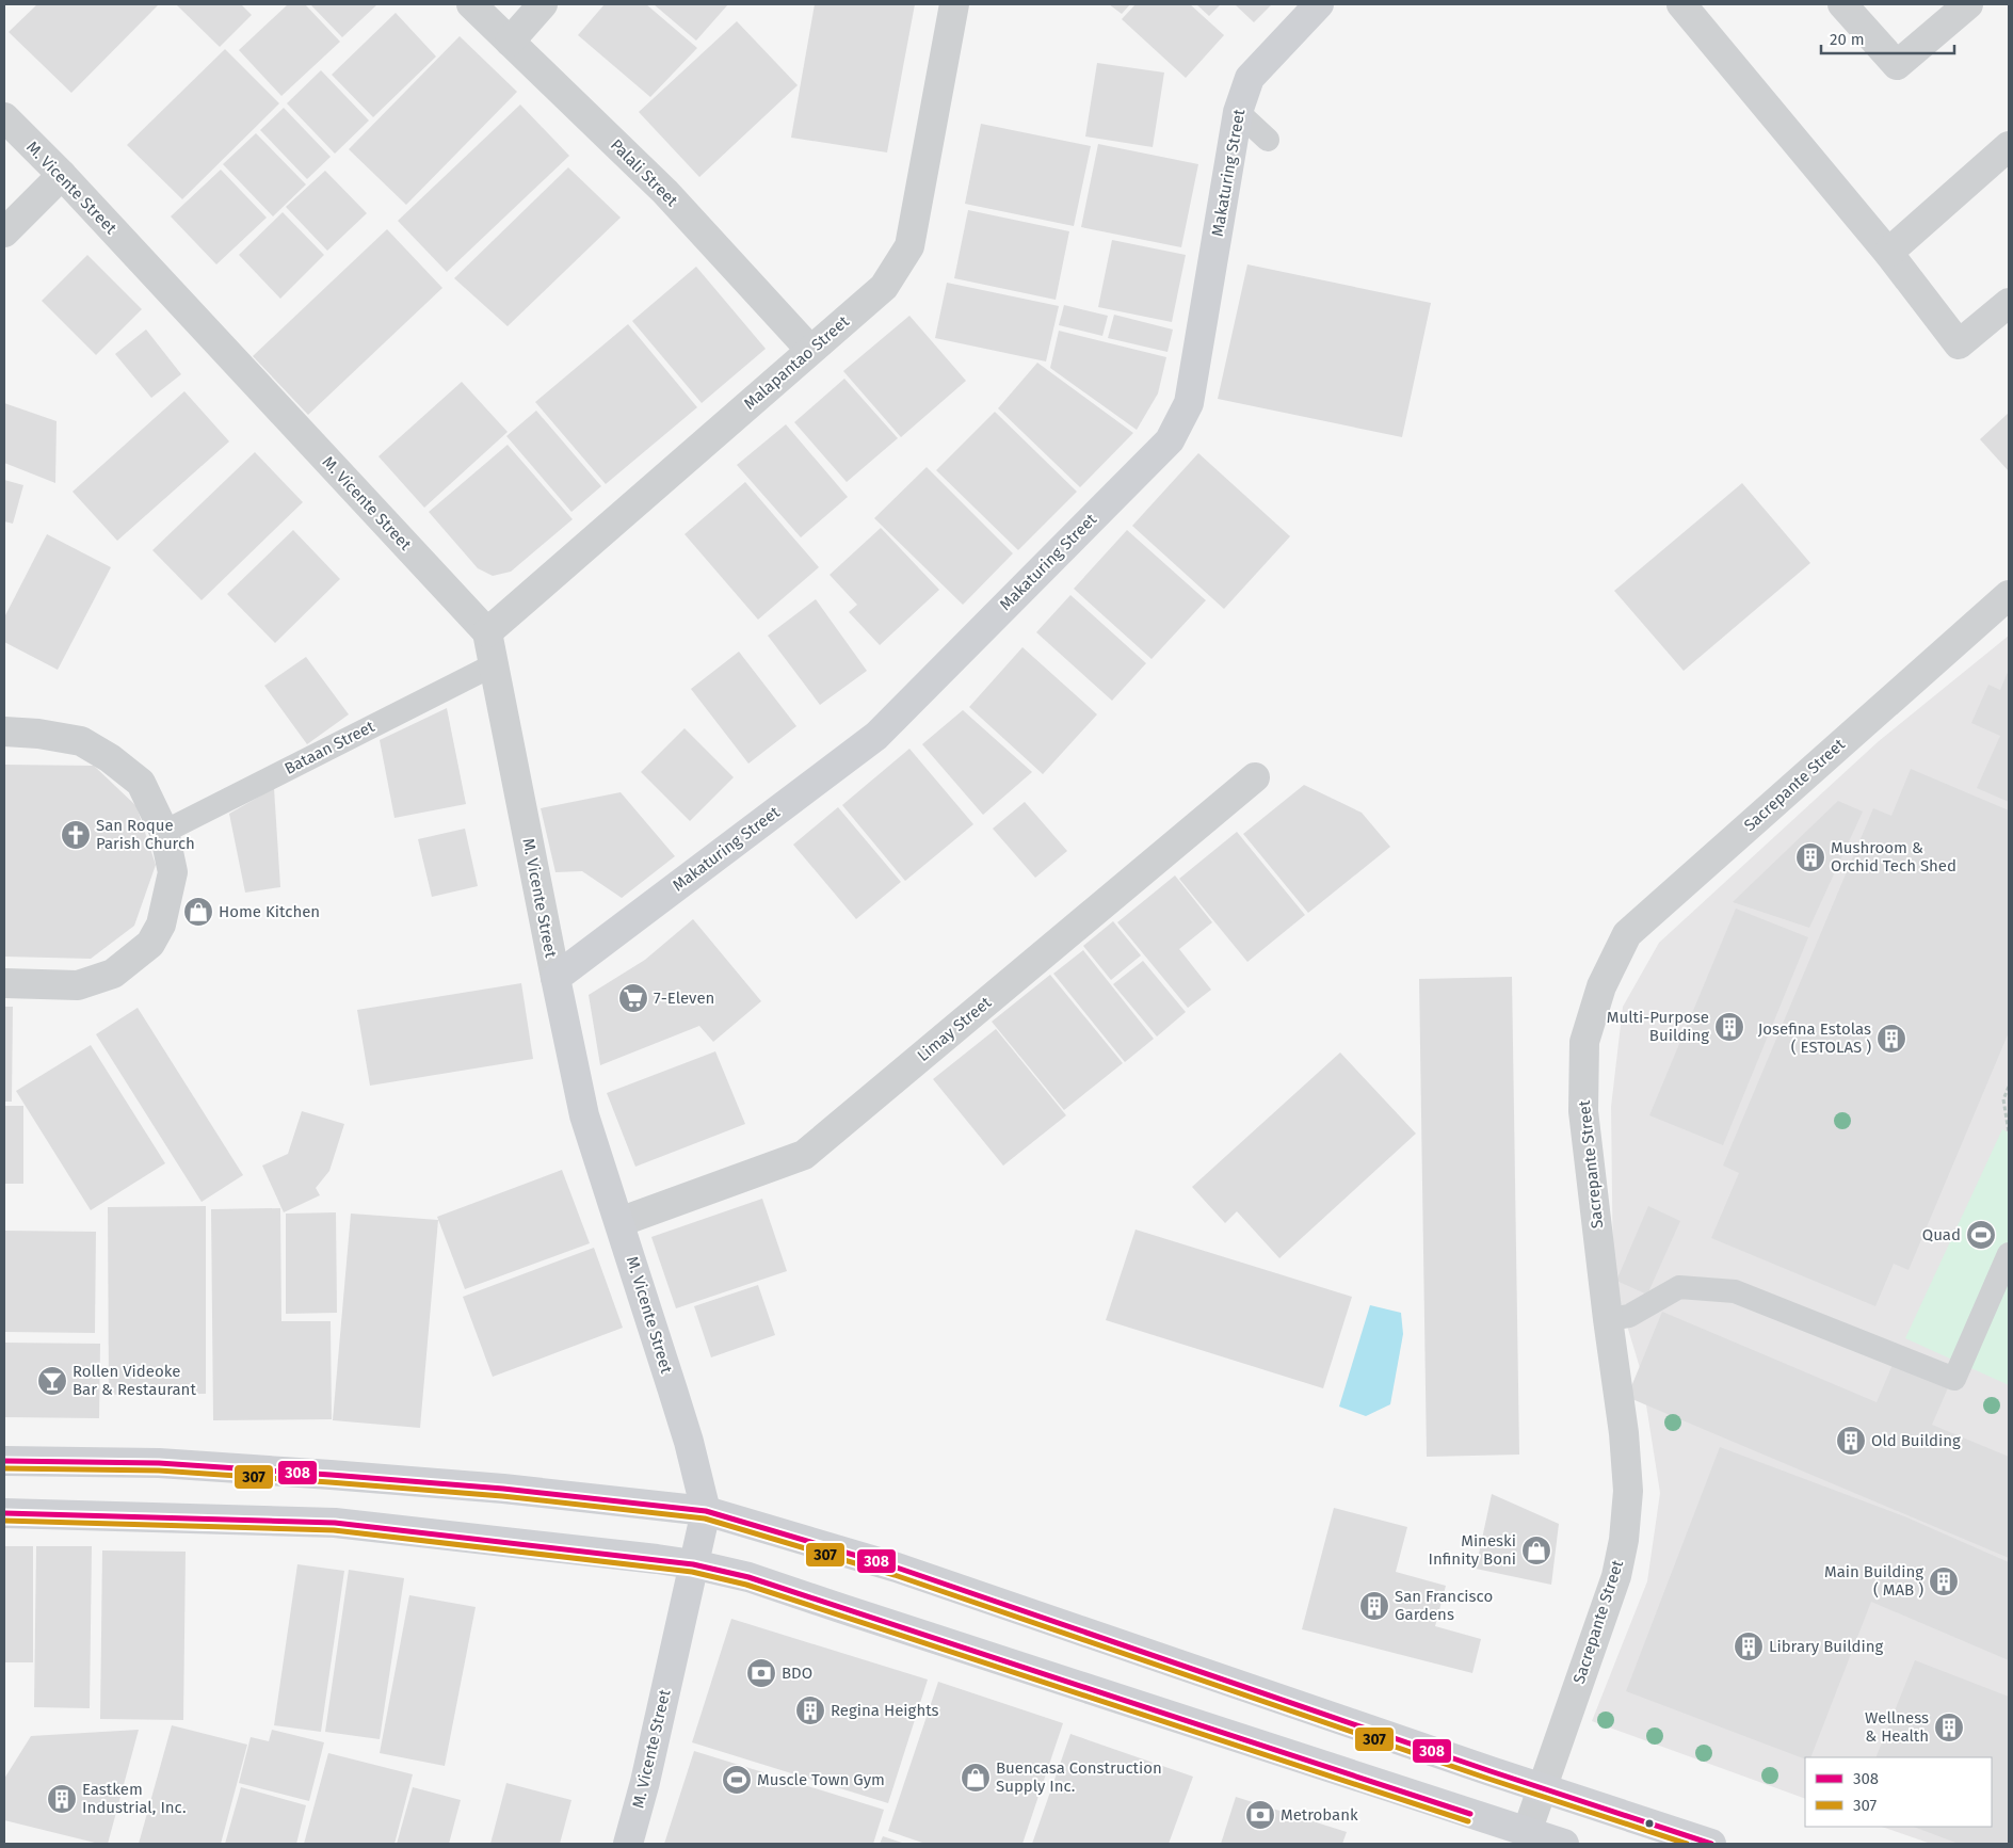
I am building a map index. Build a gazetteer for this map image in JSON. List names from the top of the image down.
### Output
{
  "streets": {
    "main road": ["Makaturing Street", "M. Vicente Street"],
    "street": [
      "Palali Street",
      "Malapantao Street",
      "Sacrepante Street",
      "Limay Street"
    ],
    "lane": ["Bataan Street"]
  },
  "crossings": [
    ["Palali Street", "Malapantao Street"],
    ["Makaturing Street", "M. Vicente Street"],
    ["M. Vicente Street", "Malapantao Street"],
    ["M. Vicente Street", "Bataan Street"],
    ["M. Vicente Street", "Limay Street"]
  ],
  "places": {
    "church": ["San Roque Parish Church"],
    "building": [
      "Mushroom & Orchid Tech Shed",
      "Multi-Purpose Building",
      "Josefina Estolas ( ESTOLAS )",
      "Old Building",
      "Main Building ( MAB )",
      "San Francisco Gardens",
      "Library Building",
      "Regina Heights",
      "Wellness & Health",
      "Eastkem Industrial, Inc."
    ],
    "shop": ["Home Kitchen", "Mineski Infinity Boni", "Buencasa Construction Supply Inc."],
    "supermarket": ["7-Eleven"],
    "sports": ["Quad", "Muscle Town Gym"],
    "bar": ["Rollen Videoke Bar & Restaurant"],
    "bank": ["BDO", "Metrobank"]
  },
  "lines": ["transit line 308", "transit line 307"],
  "legend": ["308", "307"],
  "scale_bar": "20 m"
}
